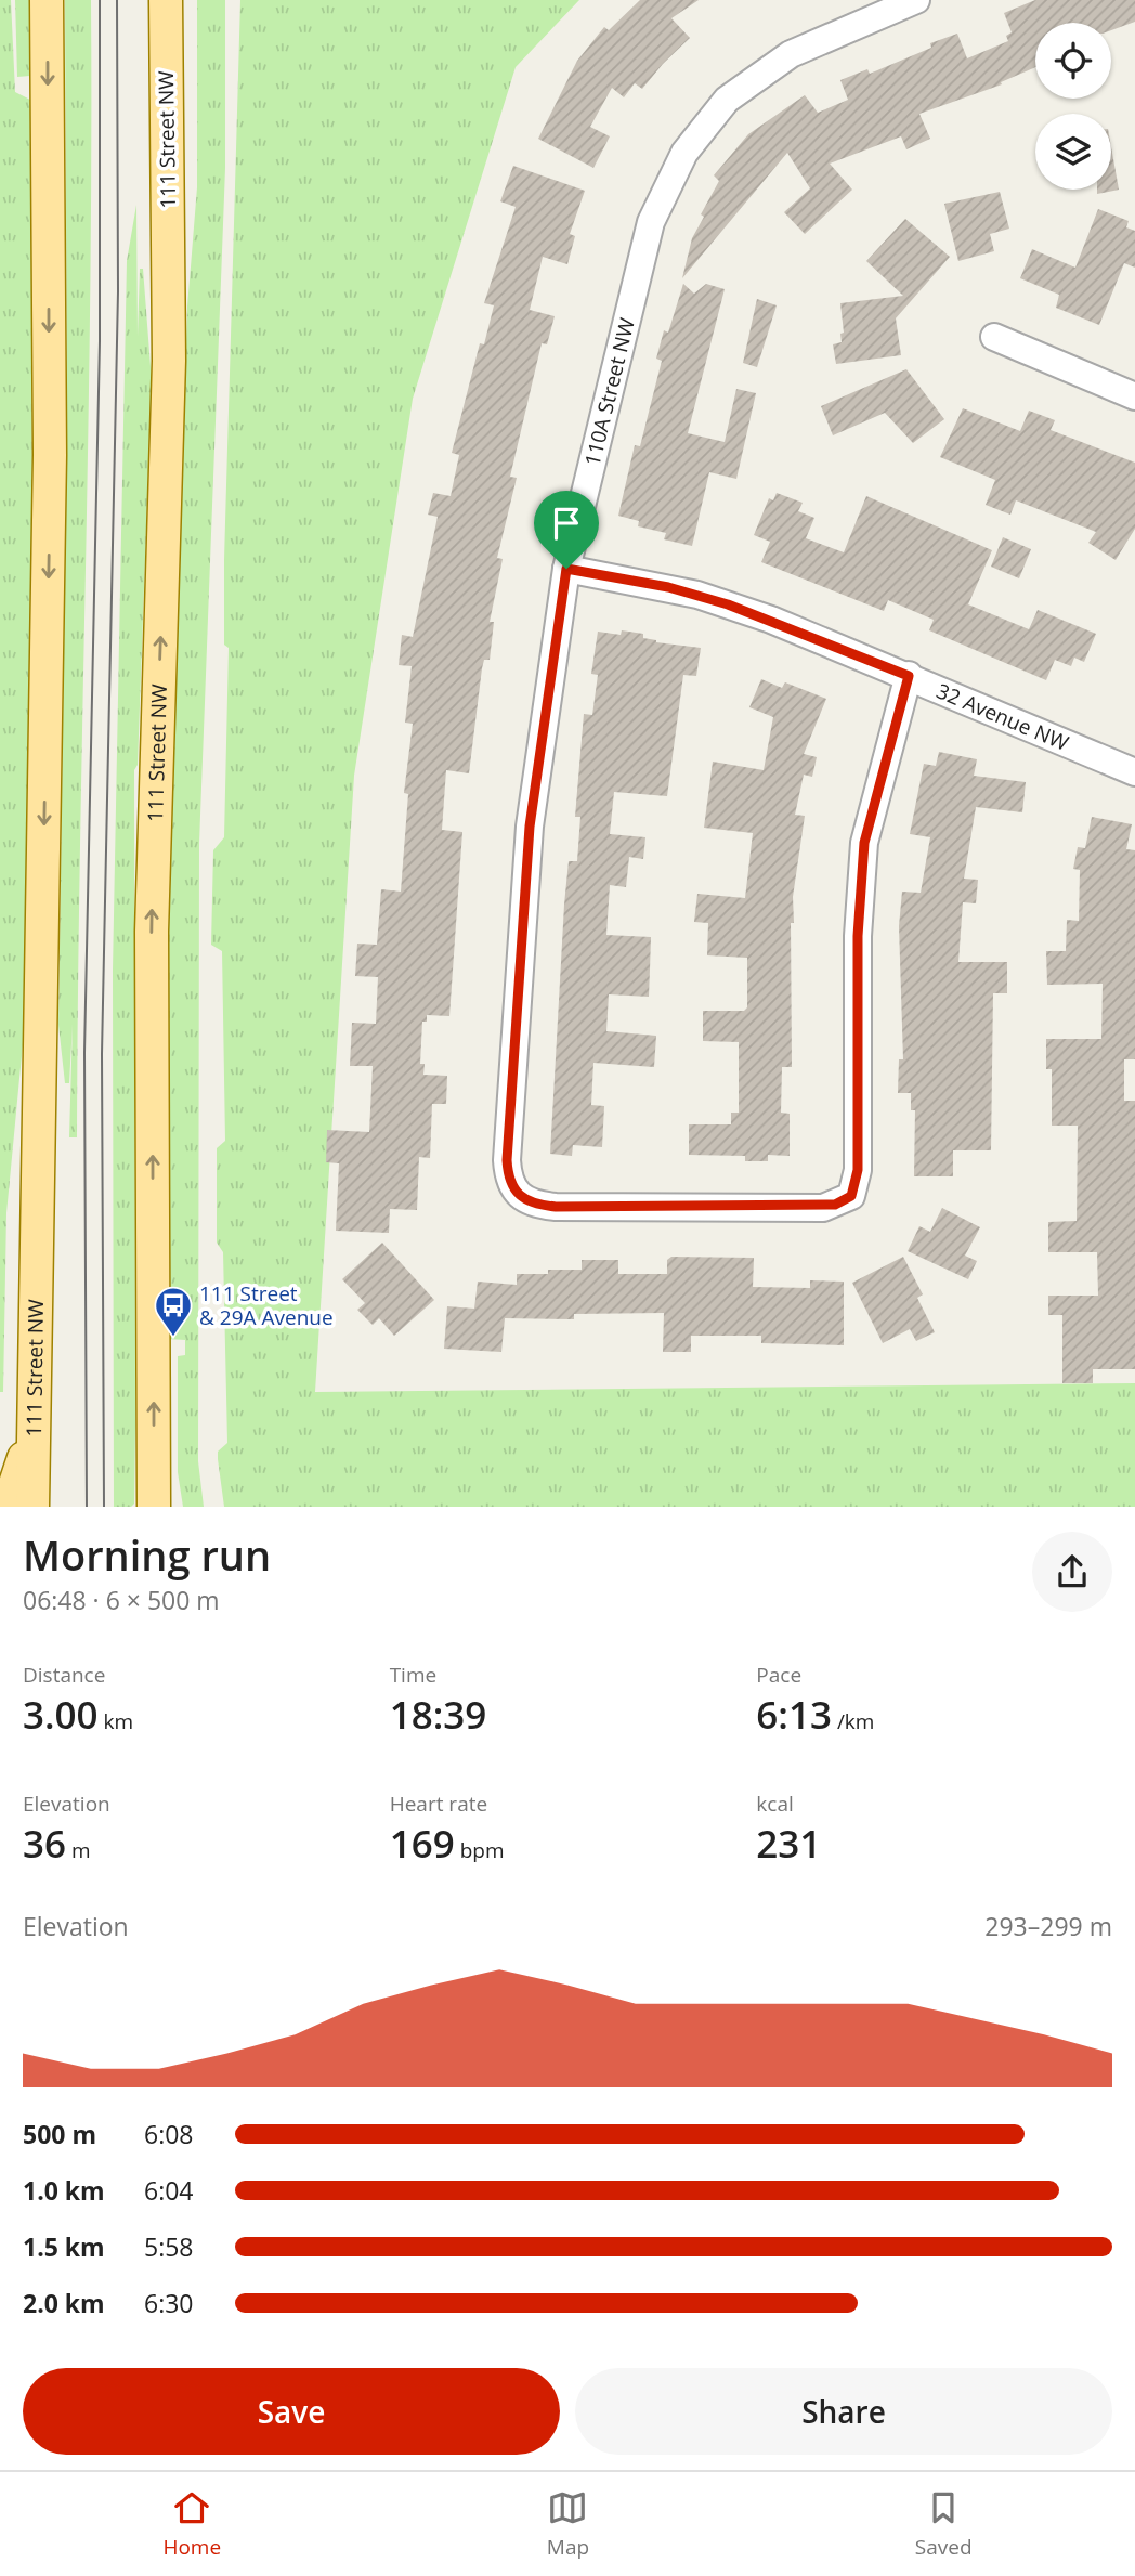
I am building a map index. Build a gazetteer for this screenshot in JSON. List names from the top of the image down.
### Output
{
  "streets": {
    "main road": ["111 Street NW"],
    "street": ["110A Street NW", "32 Avenue NW"]
  },
  "crossings": [
    ["110A Street NW", "32 Avenue NW"]
  ],
  "places": {
    "bus stop": ["111 Street & 29A Avenue"]
  },
  "page": {
    "heading": ["Morning run", "06:48 · 6 × 500 m"],
    "stats": [
      ["Distance", "3.00 km"],
      ["Time", "18:39"],
      ["Pace", "6:13 /km"],
      ["Elevation", "36 m"],
      ["Heart rate", "169 bpm"],
      ["kcal", "231"]
    ],
    "chart": ["Elevation", "293–299 m"],
    "list": [
      {
        "name": "500 m",
        "note": "6:08"
      },
      {
        "name": "1.0 km",
        "note": "6:04"
      },
      {
        "name": "1.5 km",
        "note": "5:58"
      },
      {
        "name": "2.0 km",
        "note": "6:30"
      }
    ],
    "buttons": ["Save", "Share"],
    "tabs": ["Home", "Map", "Saved"]
  }
}
